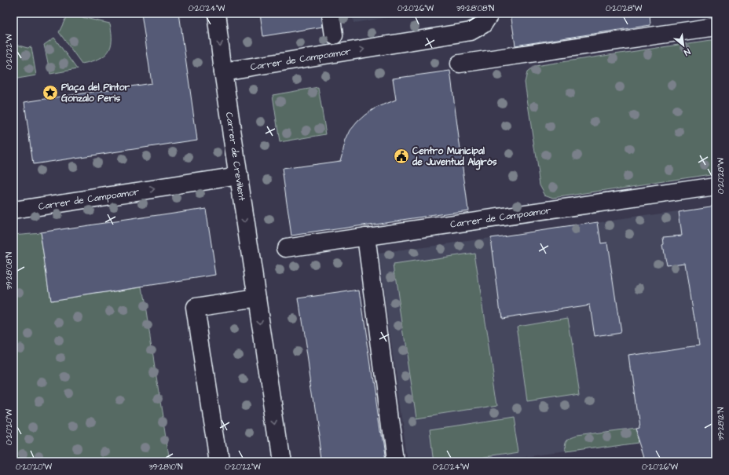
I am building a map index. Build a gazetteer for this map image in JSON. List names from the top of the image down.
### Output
{
  "streets": {
    "street": ["Carrer de Campoamor", "Carrer de Crevillent"]
  },
  "crossings": [
    ["Carrer de Campoamor", "Carrer de Crevillent"]
  ],
  "one_way": ["Carrer de Campoamor"],
  "places": {
    "place": ["Plaça del Pintor Gonzalo Peris"],
    "public building": ["Centro Municipal de Juventud Algirós"]
  },
  "north": "bottom right",
  "coordinates": [
    "0°20'24\"W",
    "0°20'26\"W",
    "39°28'08\"N",
    "0°20'28\"W",
    "0°20'22\"W",
    "39°28'12\"N",
    "0°20'20\"W",
    "39°28'10\"N"
  ]
}
